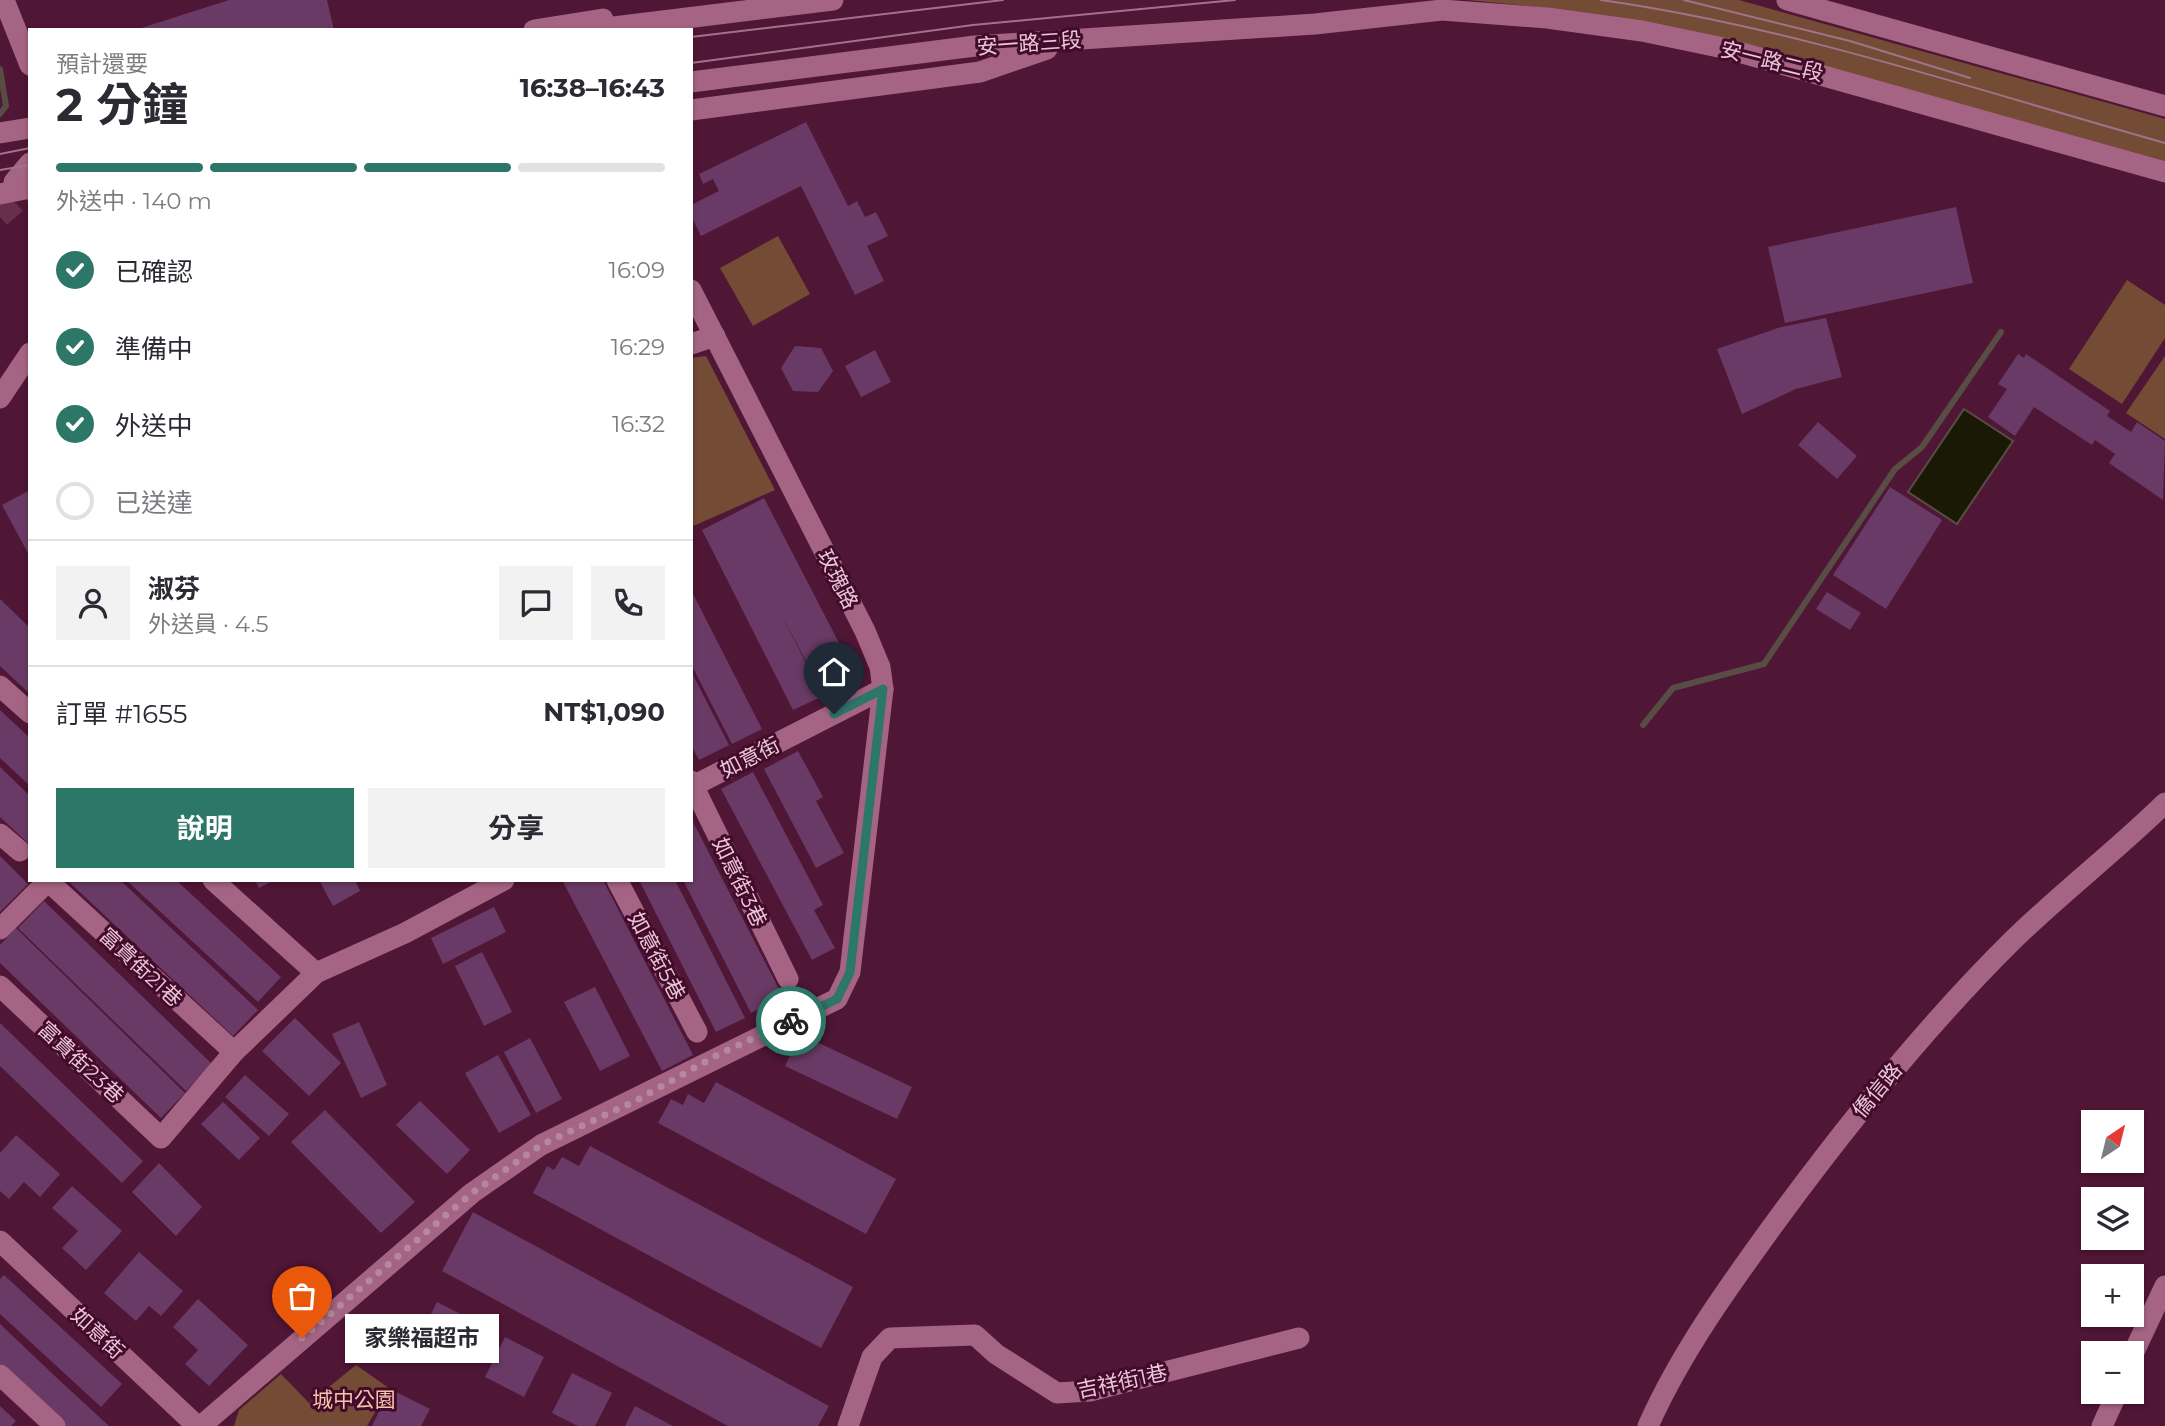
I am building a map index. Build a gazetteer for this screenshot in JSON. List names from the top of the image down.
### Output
{
  "streets": {
    "street": [
      "安一路三段",
      "安一路二段",
      "玫瑰路",
      "如意街",
      "如意街3巷",
      "如意街5巷",
      "富貴街21巷",
      "富貴街23巷",
      "僑信路",
      "吉祥街1巷"
    ]
  },
  "crossings": [
    ["安一路三段", "安一路二段"],
    ["玫瑰路", "如意街"],
    ["富貴街21巷", "富貴街23巷"]
  ],
  "parks": ["城中公園"],
  "places": ["家樂福超市"],
  "north": "top right",
  "page": {
    "heading": ["2 分鐘", "預計還要", "16:38–16:43"],
    "panel": [
      "淑芬",
      "外送員 · 4.5",
      "訂單 #1655",
      "NT$1,090"
    ],
    "bar": "外送中 · 140 m",
    "list": [
      ["已確認", "16:09"],
      ["準備中", "16:29"],
      ["外送中", "16:32"],
      "已送達"
    ],
    "buttons": ["說明", "分享"],
    "map_buttons": ["+", "−"],
    "bubble": "家樂福超市"
  }
}
